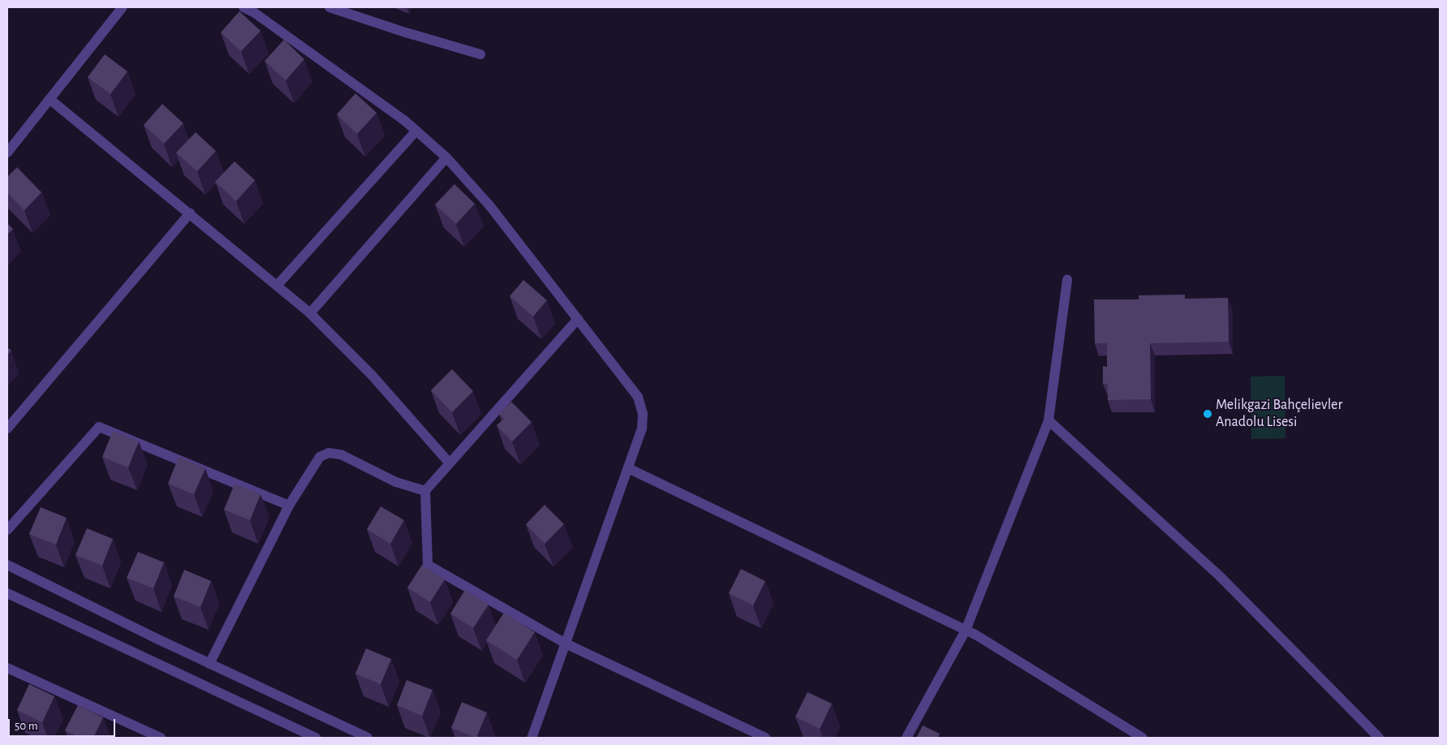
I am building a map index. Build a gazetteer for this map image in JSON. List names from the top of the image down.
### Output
{
  "places": ["Melikgazi Bahçelievler Anadolu Lisesi"],
  "scale_bar": "50 m"
}
